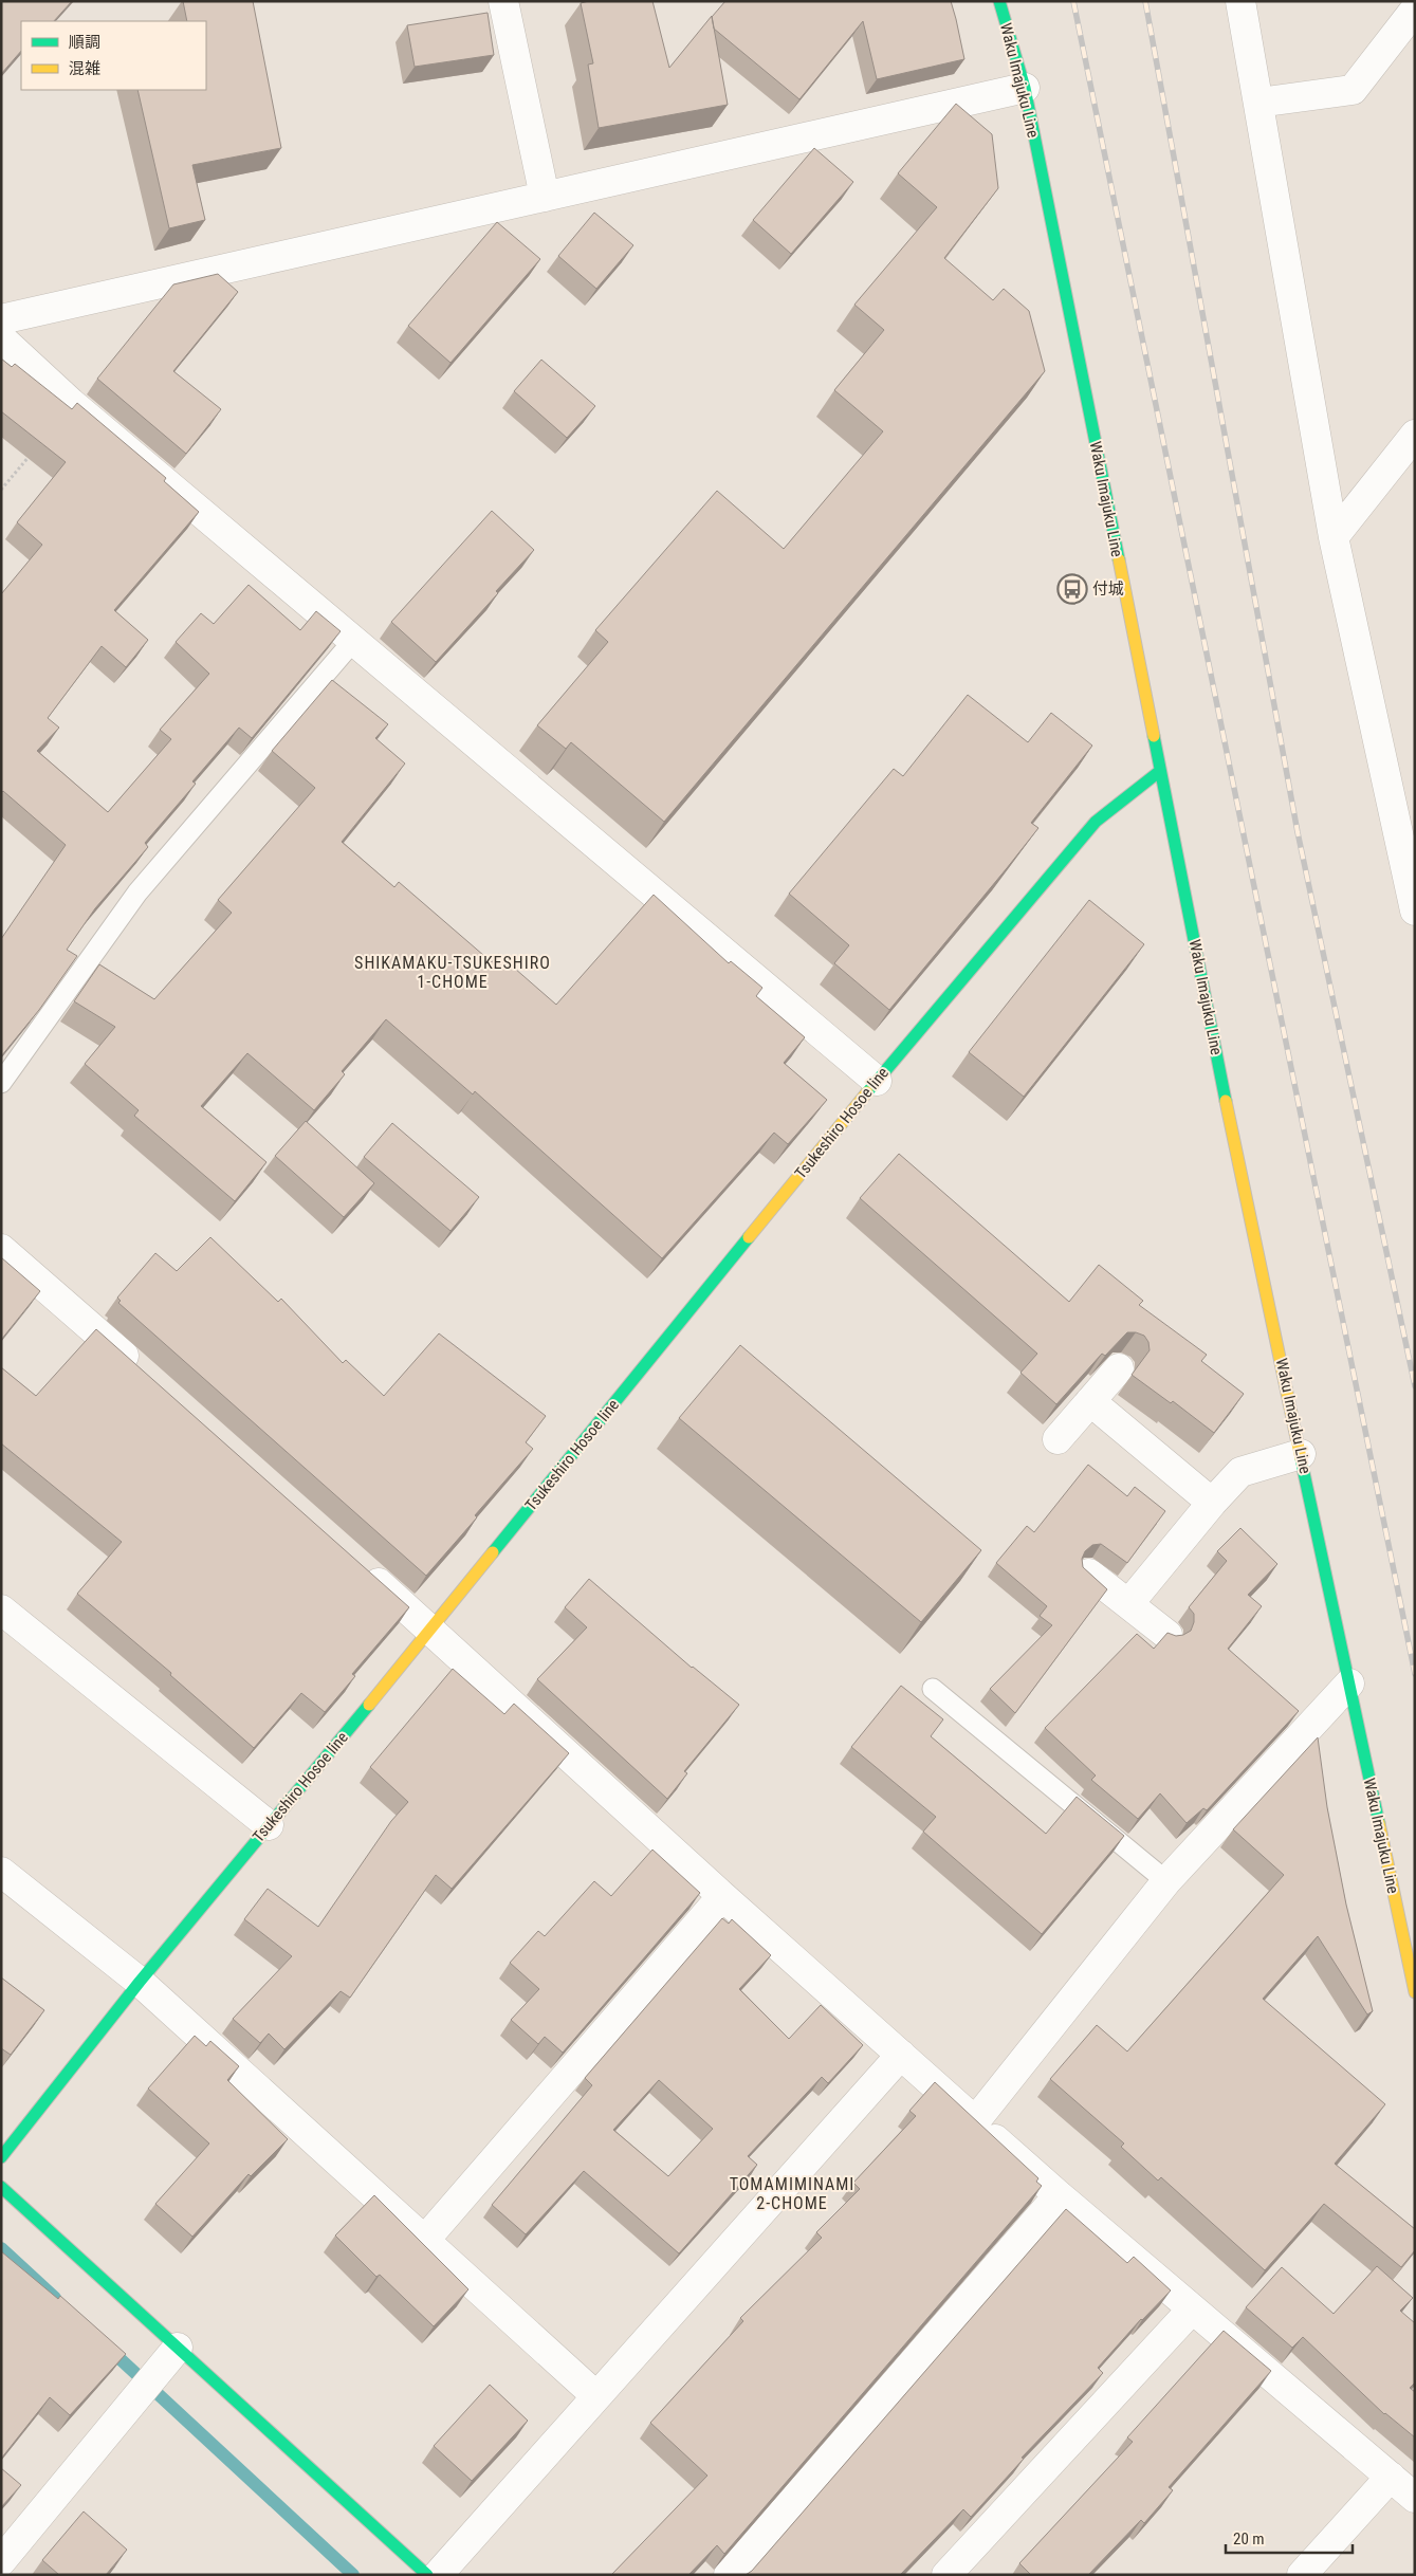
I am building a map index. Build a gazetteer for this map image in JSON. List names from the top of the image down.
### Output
{
  "streets": {
    "main road": ["Waku Imajuku Line", "Tsukeshiro Hosoe line"]
  },
  "crossings": [
    ["Waku Imajuku Line", "Tsukeshiro Hosoe line"]
  ],
  "districts": ["SHIKAMAKU-TSUKESHIRO 1-CHOME", "TOMAMIMINAMI 2-CHOME"],
  "places": {
    "bus stop": ["付城"]
  },
  "legend": ["順調", "混雑"],
  "scale_bar": "20 m"
}
